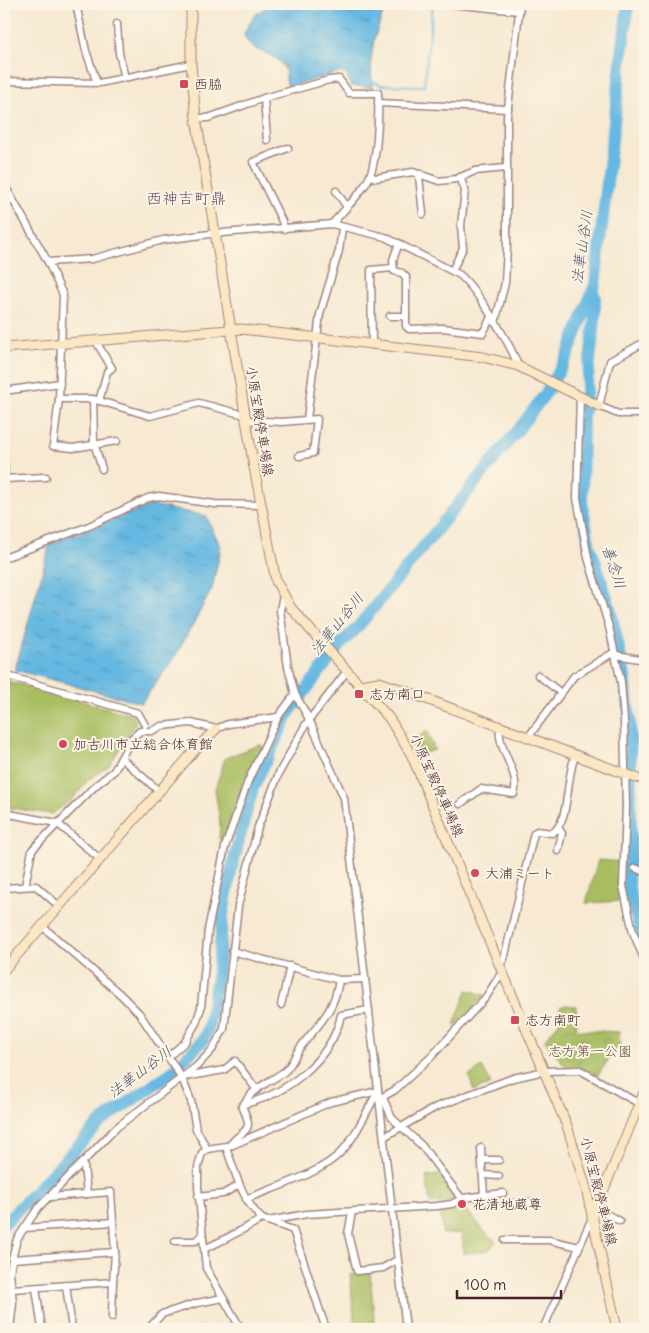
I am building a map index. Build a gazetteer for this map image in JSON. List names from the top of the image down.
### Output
{
  "streets": {
    "main road": ["小原宝殿停車場線"]
  },
  "districts": ["西神吉町鼎"],
  "water": ["法華山谷川", "善念川"],
  "parks": ["志方第一公園"],
  "places": {
    "transit": ["西脇", "志方南口", "志方南町"],
    "other": ["加古川市立総合体育館", "大浦ミート", "花清地蔵尊"]
  },
  "scale_bar": "100 m"
}
